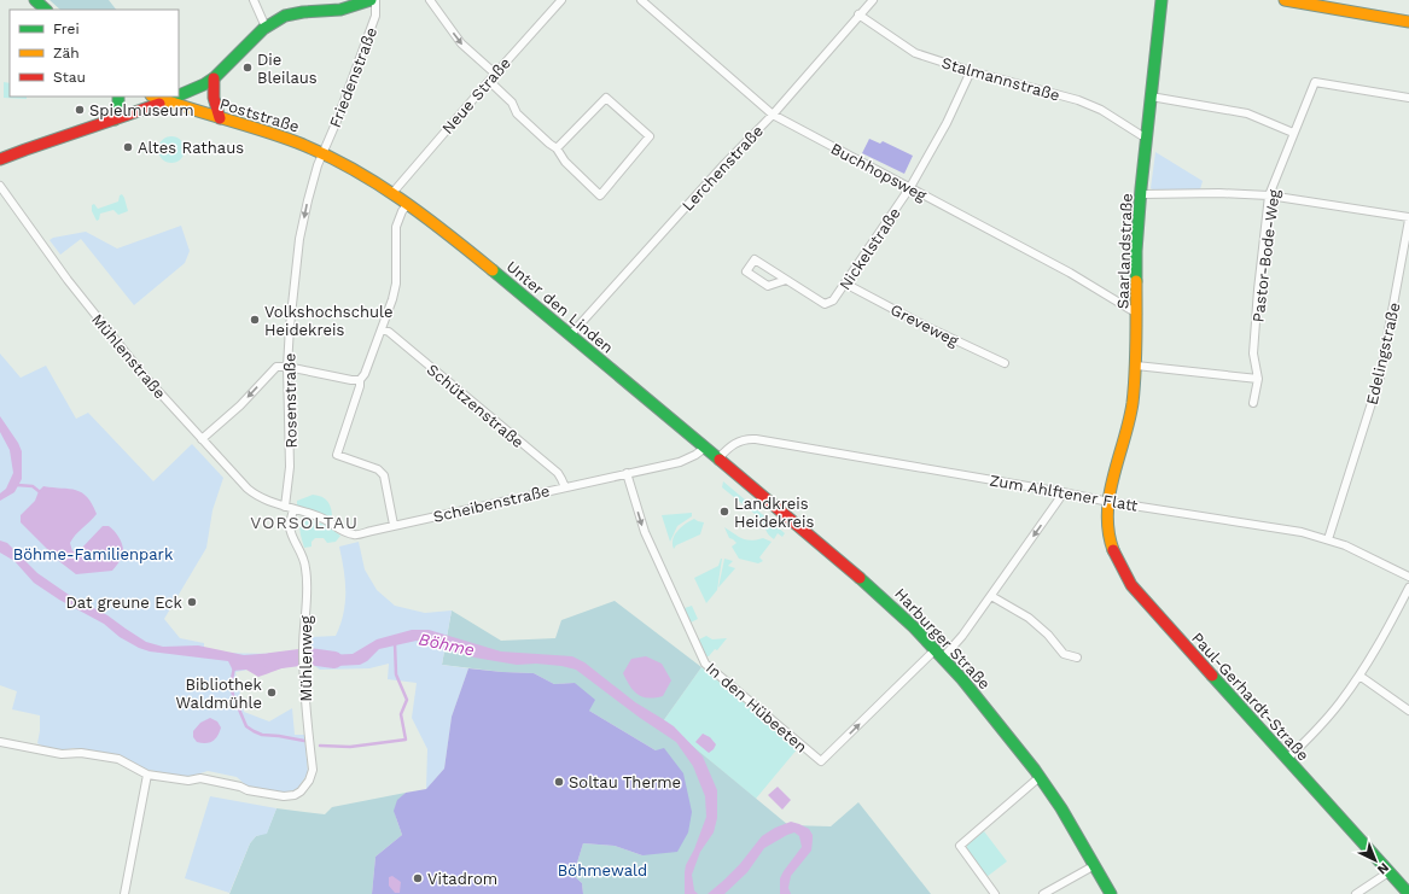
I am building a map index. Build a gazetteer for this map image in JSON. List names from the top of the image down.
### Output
{
  "streets": {
    "main road": [
      "Poststraße",
      "Saarlandstraße",
      "Unter den Linden",
      "Harburger Straße",
      "Paul-Gerhardt-Straße"
    ],
    "street": [
      "Friedenstraße",
      "Stalmannstraße",
      "Neue Straße",
      "Lerchenstraße",
      "Buchhopsweg",
      "Nickelstraße",
      "Pastor-Bode-Weg",
      "Greveweg",
      "Edelingstraße",
      "Mühlenstraße",
      "Rosenstraße",
      "Schützenstraße",
      "Zum Ahlftener Flatt",
      "Scheibenstraße",
      "Mühlenweg",
      "In den Hübeeten"
    ]
  },
  "crossings": [
    ["Friedenstraße", "Poststraße"],
    ["Friedenstraße", "Rosenstraße"],
    ["Stalmannstraße", "Lerchenstraße"],
    ["Stalmannstraße", "Nickelstraße"],
    ["Stalmannstraße", "Saarlandstraße"],
    ["Neue Straße", "Poststraße"],
    ["Neue Straße", "Unter den Linden"],
    ["Poststraße", "Unter den Linden"],
    ["Poststraße", "Rosenstraße"],
    ["Lerchenstraße", "Buchhopsweg"],
    ["Lerchenstraße", "Unter den Linden"],
    ["Buchhopsweg", "Nickelstraße"],
    ["Buchhopsweg", "Saarlandstraße"],
    ["Nickelstraße", "Greveweg"],
    ["Saarlandstraße", "Zum Ahlftener Flatt"],
    ["Saarlandstraße", "Paul-Gerhardt-Straße"],
    ["Unter den Linden", "Scheibenstraße"],
    ["Unter den Linden", "Harburger Straße"],
    ["Edelingstraße", "Zum Ahlftener Flatt"],
    ["Mühlenstraße", "Rosenstraße"],
    ["Mühlenstraße", "Scheibenstraße"],
    ["Rosenstraße", "Scheibenstraße"],
    ["Schützenstraße", "Scheibenstraße"],
    ["Zum Ahlftener Flatt", "Harburger Straße"],
    ["Zum Ahlftener Flatt", "Paul-Gerhardt-Straße"],
    ["Zum Ahlftener Flatt", "In den Hübeeten"],
    ["Scheibenstraße", "Harburger Straße"],
    ["Scheibenstraße", "Mühlenweg"],
    ["Scheibenstraße", "In den Hübeeten"],
    ["Harburger Straße", "In den Hübeeten"]
  ],
  "one_way": ["Rosenstraße"],
  "districts": ["VORSOLTAU"],
  "water": ["Böhme"],
  "parks": ["Böhme-Familienpark", "Böhmewald"],
  "places": [
    "Die Bleilaus",
    "Spielmuseum",
    "Altes Rathaus",
    "Volkshochschule Heidekreis",
    "Landkreis Heidekreis",
    "Dat greune Eck",
    "Bibliothek Waldmühle",
    "Soltau Therme",
    "Vitadrom"
  ],
  "legend": ["Frei", "Zäh", "Stau"],
  "north": "bottom right"
}
